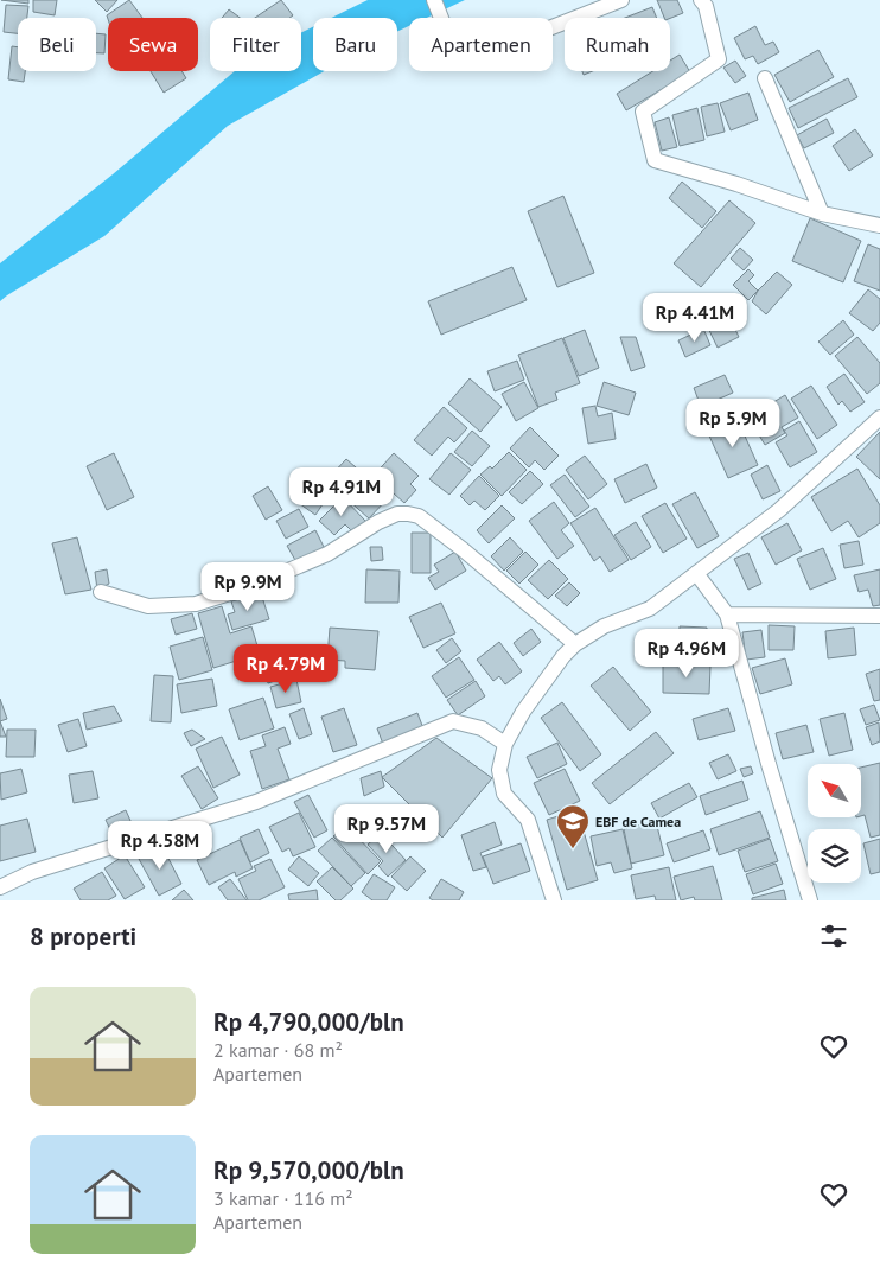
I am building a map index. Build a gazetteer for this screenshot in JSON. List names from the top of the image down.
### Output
{
  "places": {
    "school or university": ["EBF de Camea"]
  },
  "north": "top left",
  "page": {
    "chip": [
      "Beli",
      "Sewa",
      "Filter",
      "Baru",
      "Apartemen",
      "Rumah"
    ],
    "price": [
      "Rp 4.41M",
      "Rp 5.9M",
      "Rp 4.91M",
      "Rp 9.9M",
      "Rp 4.96M",
      "Rp 4.79M",
      "Rp 9.57M",
      "Rp 4.58M"
    ],
    "heading": "8 properti",
    "list": [
      {
        "name": "Rp 4,790,000/bln",
        "note": "2 kamar · 68 m² · Apartemen"
      },
      {
        "name": "Rp 9,570,000/bln",
        "note": "3 kamar · 116 m² · Apartemen"
      }
    ]
  }
}
